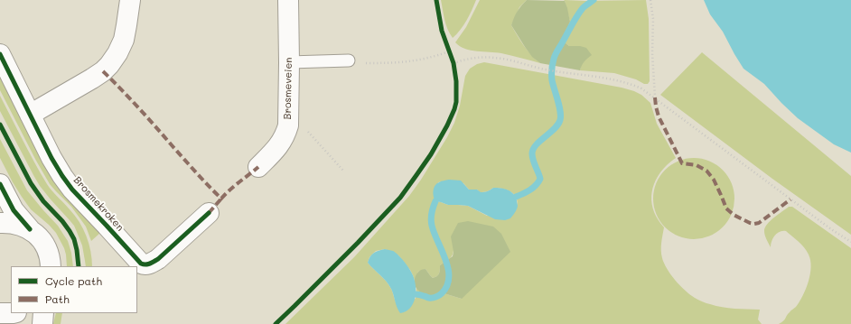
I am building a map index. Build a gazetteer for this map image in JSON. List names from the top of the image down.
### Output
{
  "streets": {
    "street": ["Brosmeveien", "Brosmekroken"]
  },
  "legend": ["Cycle path", "Path"]
}
